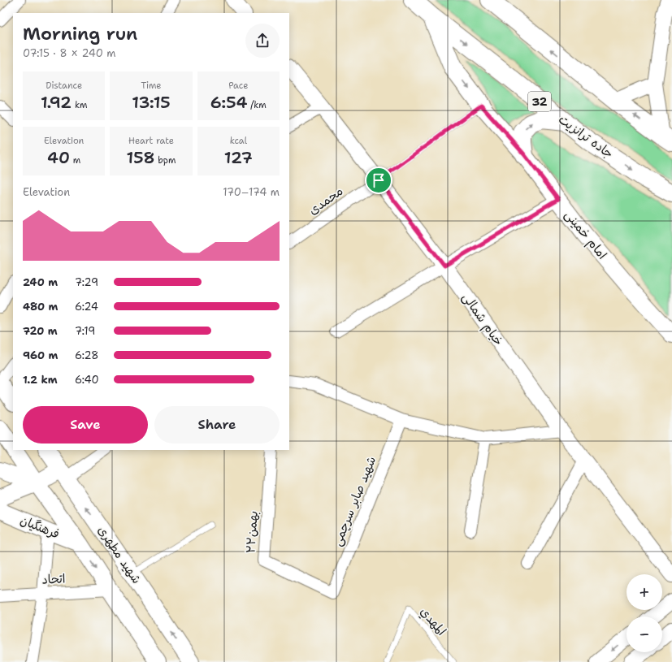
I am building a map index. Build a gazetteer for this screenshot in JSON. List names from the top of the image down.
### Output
{
  "streets": {
    "main road": [
      "32",
      "جاده ترانزیت",
      "امام خمینی",
      "فرهنگیان",
      "شهید مطهری"
    ],
    "street": [
      "محمدی",
      "خیام شمالی",
      "شهید صابر سرچمی",
      "۲۲بهمن",
      "اتحاد"
    ],
    "lane": ["المهدي"]
  },
  "crossings": [
    ["جاده ترانزیت", "امام خمینی"],
    ["محمدی", "خیام شمالی"],
    ["شهید صابر سرچمی", "۲۲بهمن"]
  ],
  "page": {
    "heading": ["Morning run", "07:15 · 8 × 240 m"],
    "stats": [
      ["Distance", "1.92 km"],
      ["Time", "13:15"],
      ["Pace", "6:54 /km"],
      ["Elevation", "40 m"],
      ["Heart rate", "158 bpm"],
      ["kcal", "127"]
    ],
    "chart": ["Elevation", "170–174 m"],
    "list": [
      {
        "name": "240 m",
        "note": "7:29"
      },
      {
        "name": "480 m",
        "note": "6:24"
      },
      {
        "name": "720 m",
        "note": "7:19"
      },
      {
        "name": "960 m",
        "note": "6:28"
      },
      {
        "name": "1.2 km",
        "note": "6:40"
      }
    ],
    "buttons": ["Save", "Share"],
    "map_buttons": ["+", "−"]
  }
}
